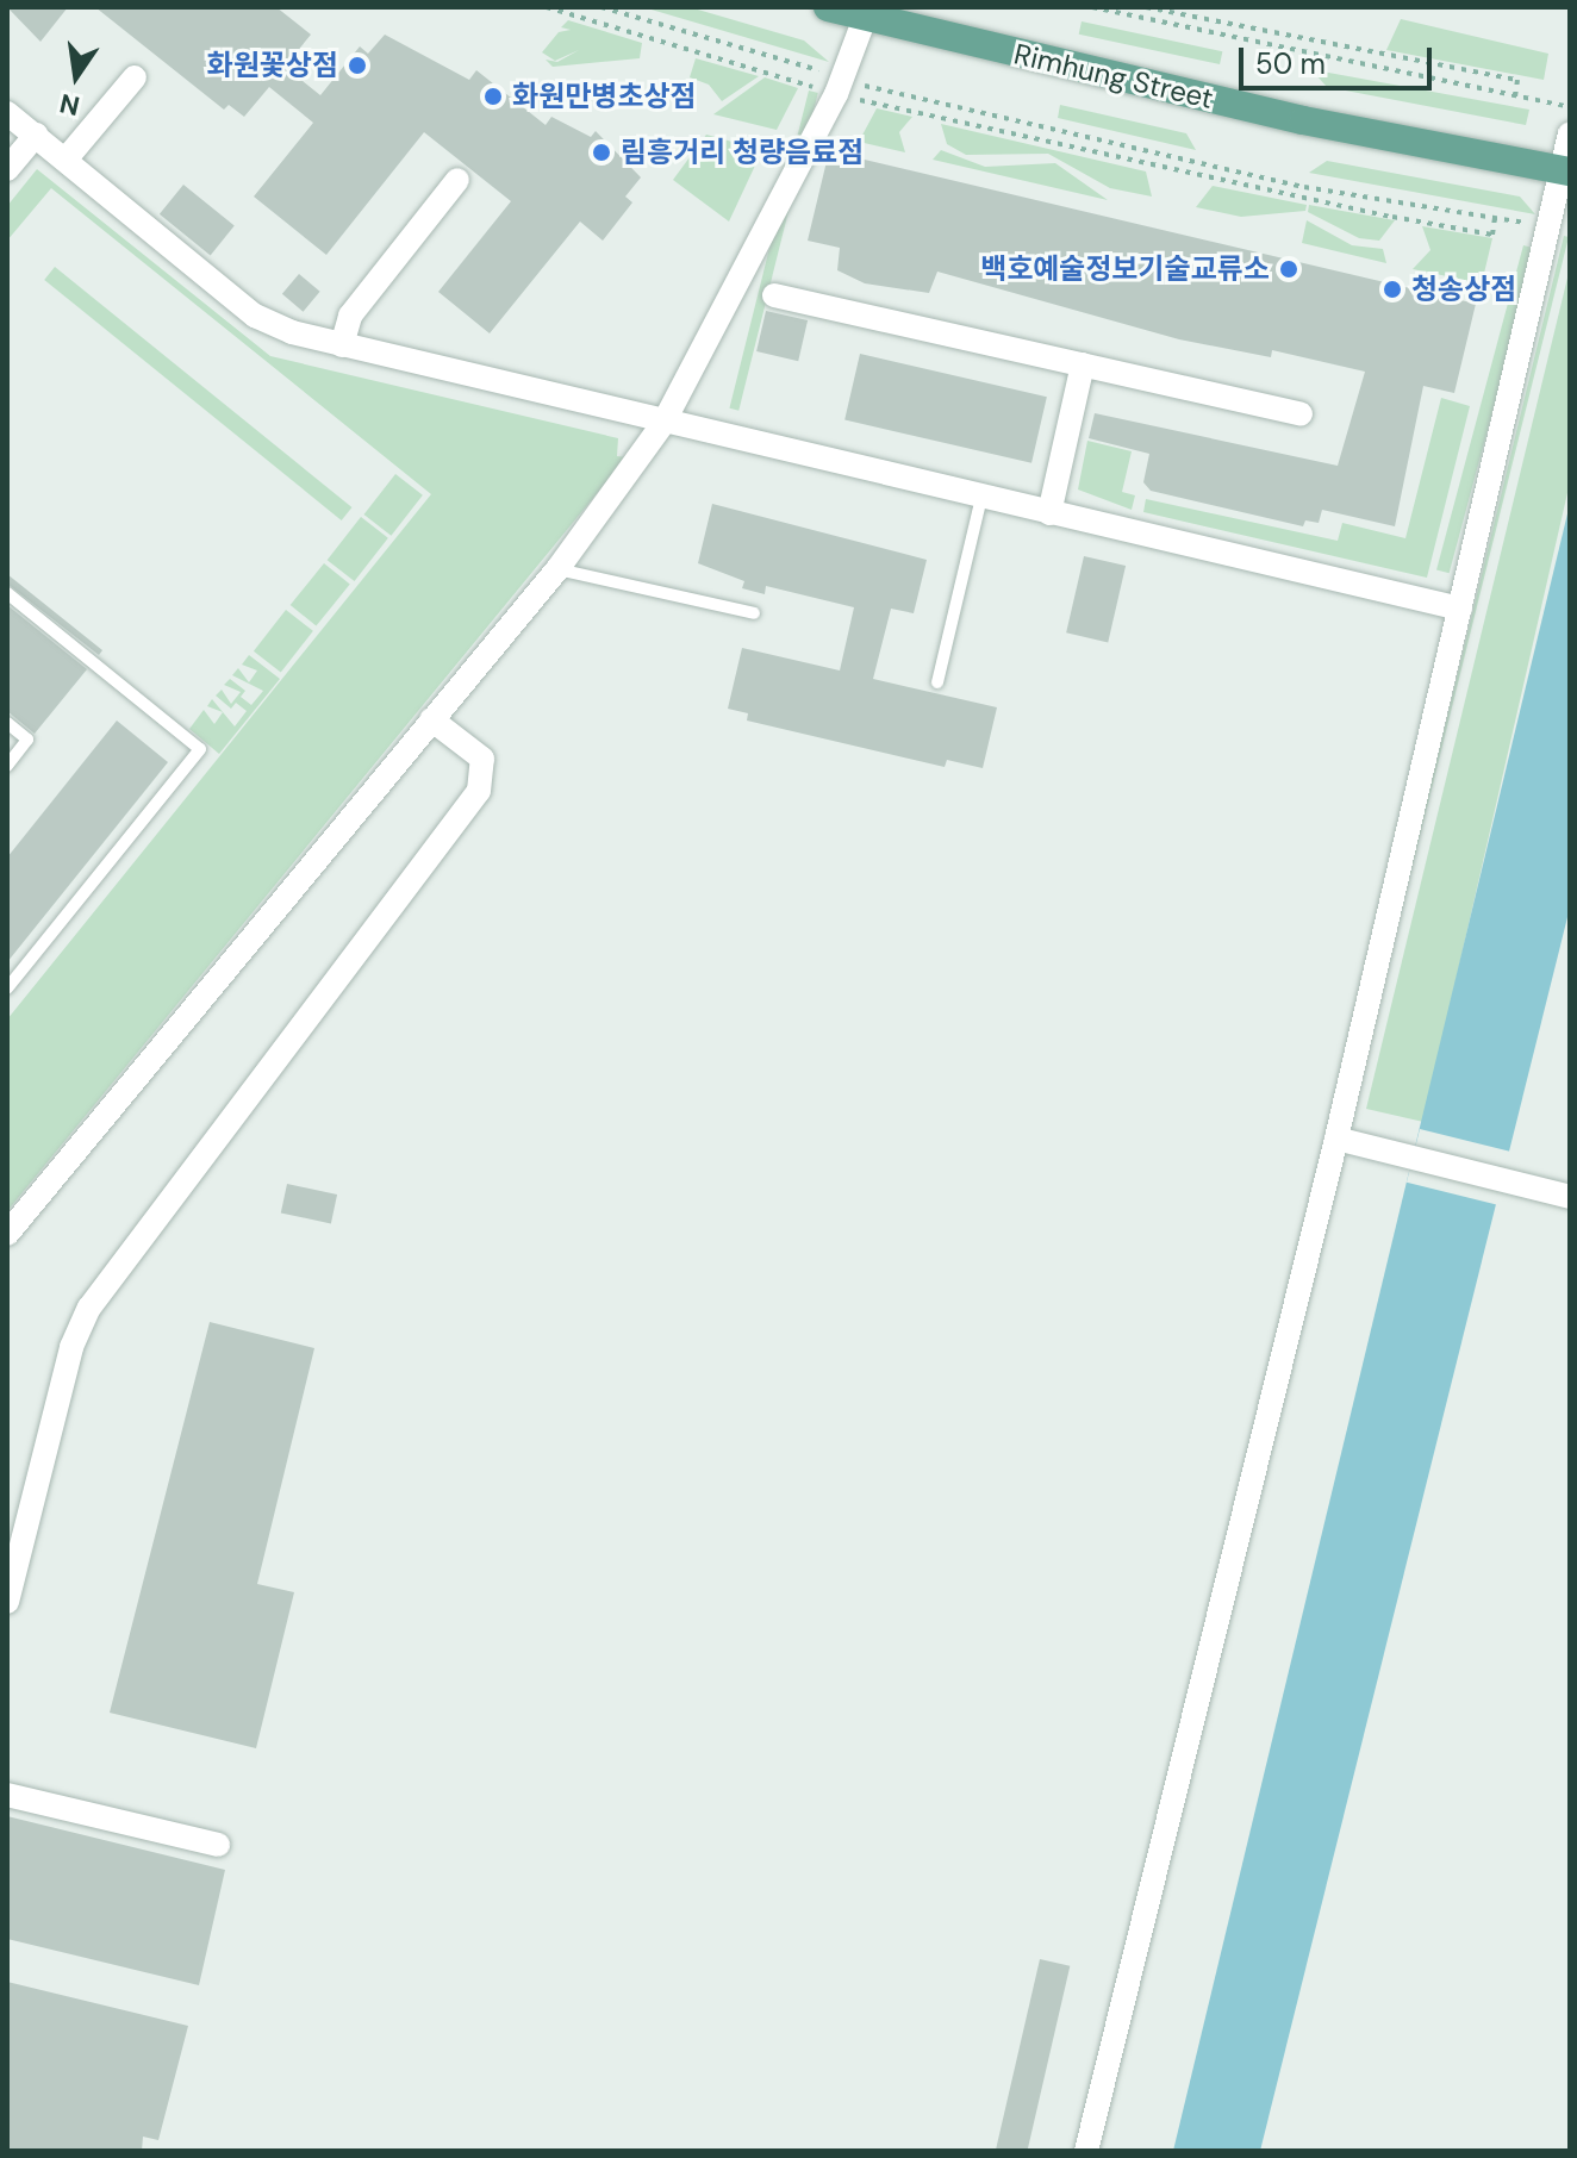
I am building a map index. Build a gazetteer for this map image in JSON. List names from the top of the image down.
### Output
{
  "streets": {
    "main road": ["Rimhung Street"]
  },
  "places": [
    "화원꽃상점",
    "화원만병초상점",
    "림흥거리 청량음료점",
    "백호예술정보기술교류소",
    "청송상점"
  ],
  "scale_bar": "50 m",
  "north": "bottom"
}
